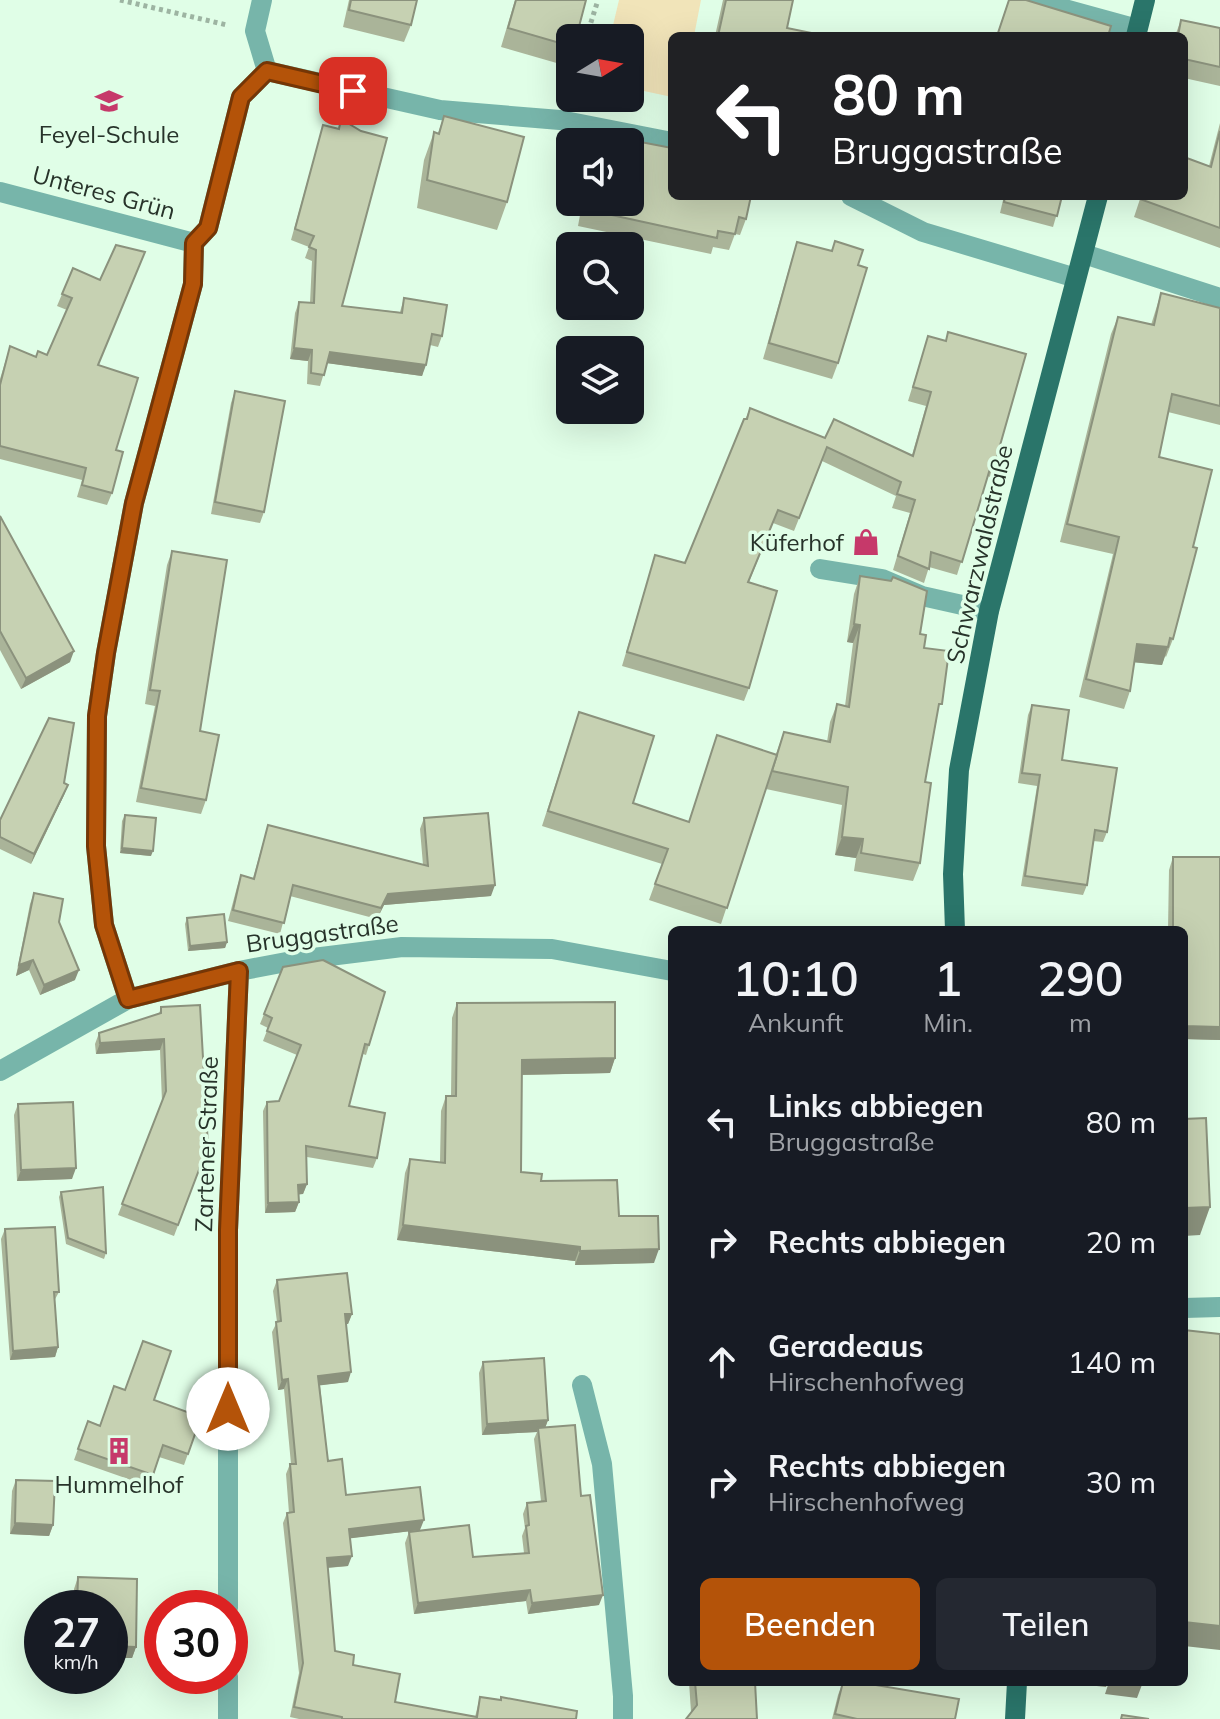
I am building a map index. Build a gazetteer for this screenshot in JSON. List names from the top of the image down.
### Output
{
  "streets": {
    "main road": ["Schwarzwaldstraße"],
    "street": ["Unteres Grün", "Bruggastraße", "Zartener Straße"]
  },
  "crossings": [
    ["Bruggastraße", "Zartener Straße"]
  ],
  "places": {
    "school or university": ["Feyel-Schule"],
    "shop": ["Küferhof"],
    "building": ["Hummelhof"]
  },
  "north": "right",
  "page": {
    "turn": ["80 m", "Bruggastraße"],
    "eta": [
      "10:10",
      "Ankunft",
      "1",
      "Min.",
      "290",
      "m"
    ],
    "list": [
      {
        "name": "Links abbiegen",
        "note": "Bruggastraße",
        "value": "80 m"
      },
      {
        "name": "Rechts abbiegen",
        "value": "20 m"
      },
      {
        "name": "Geradeaus",
        "note": "Hirschenhofweg",
        "value": "140 m"
      },
      {
        "name": "Rechts abbiegen",
        "note": "Hirschenhofweg",
        "value": "30 m"
      }
    ],
    "buttons": ["Beenden", "Teilen"],
    "speed": "27 km/h",
    "limit": "30"
  }
}
